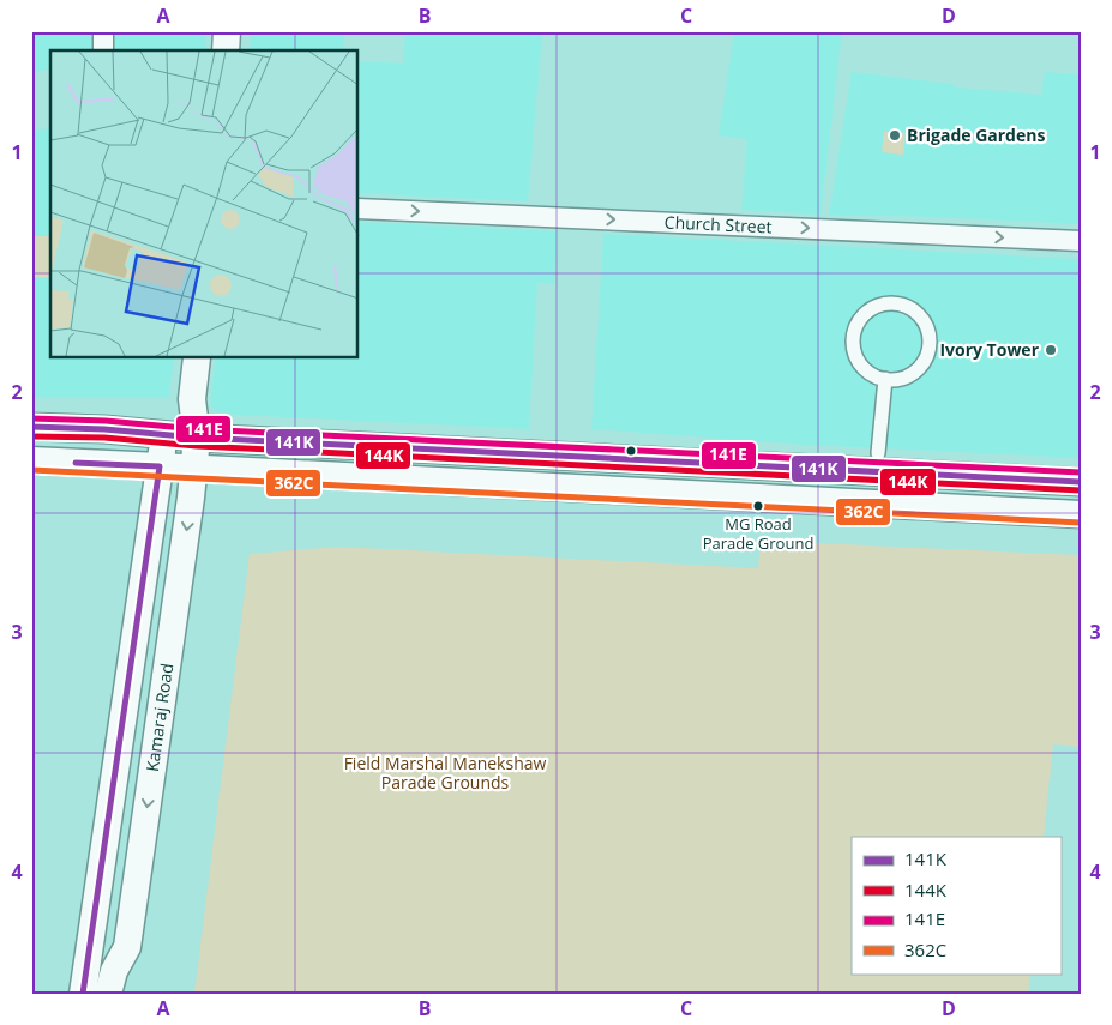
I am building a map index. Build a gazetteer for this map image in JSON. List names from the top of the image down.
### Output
{
  "streets": {
    "main road": ["Kamaraj Road"],
    "street": ["Church Street"]
  },
  "one_way": ["Church Street"],
  "parks": ["Field Marshal Manekshaw Parade Grounds"],
  "places": ["Brigade Gardens", "Ivory Tower", "MG Road Parade Ground"],
  "lines": [
    "transit line 141E",
    "transit line 141K",
    "transit line 144K",
    "transit line 362C"
  ],
  "legend": [
    "141K",
    "144K",
    "141E",
    "362C"
  ],
  "grid": {
    "columns": [
      "A",
      "B",
      "C",
      "D"
    ],
    "rows": [
      "1",
      "2",
      "3",
      "4"
    ]
  }
}
